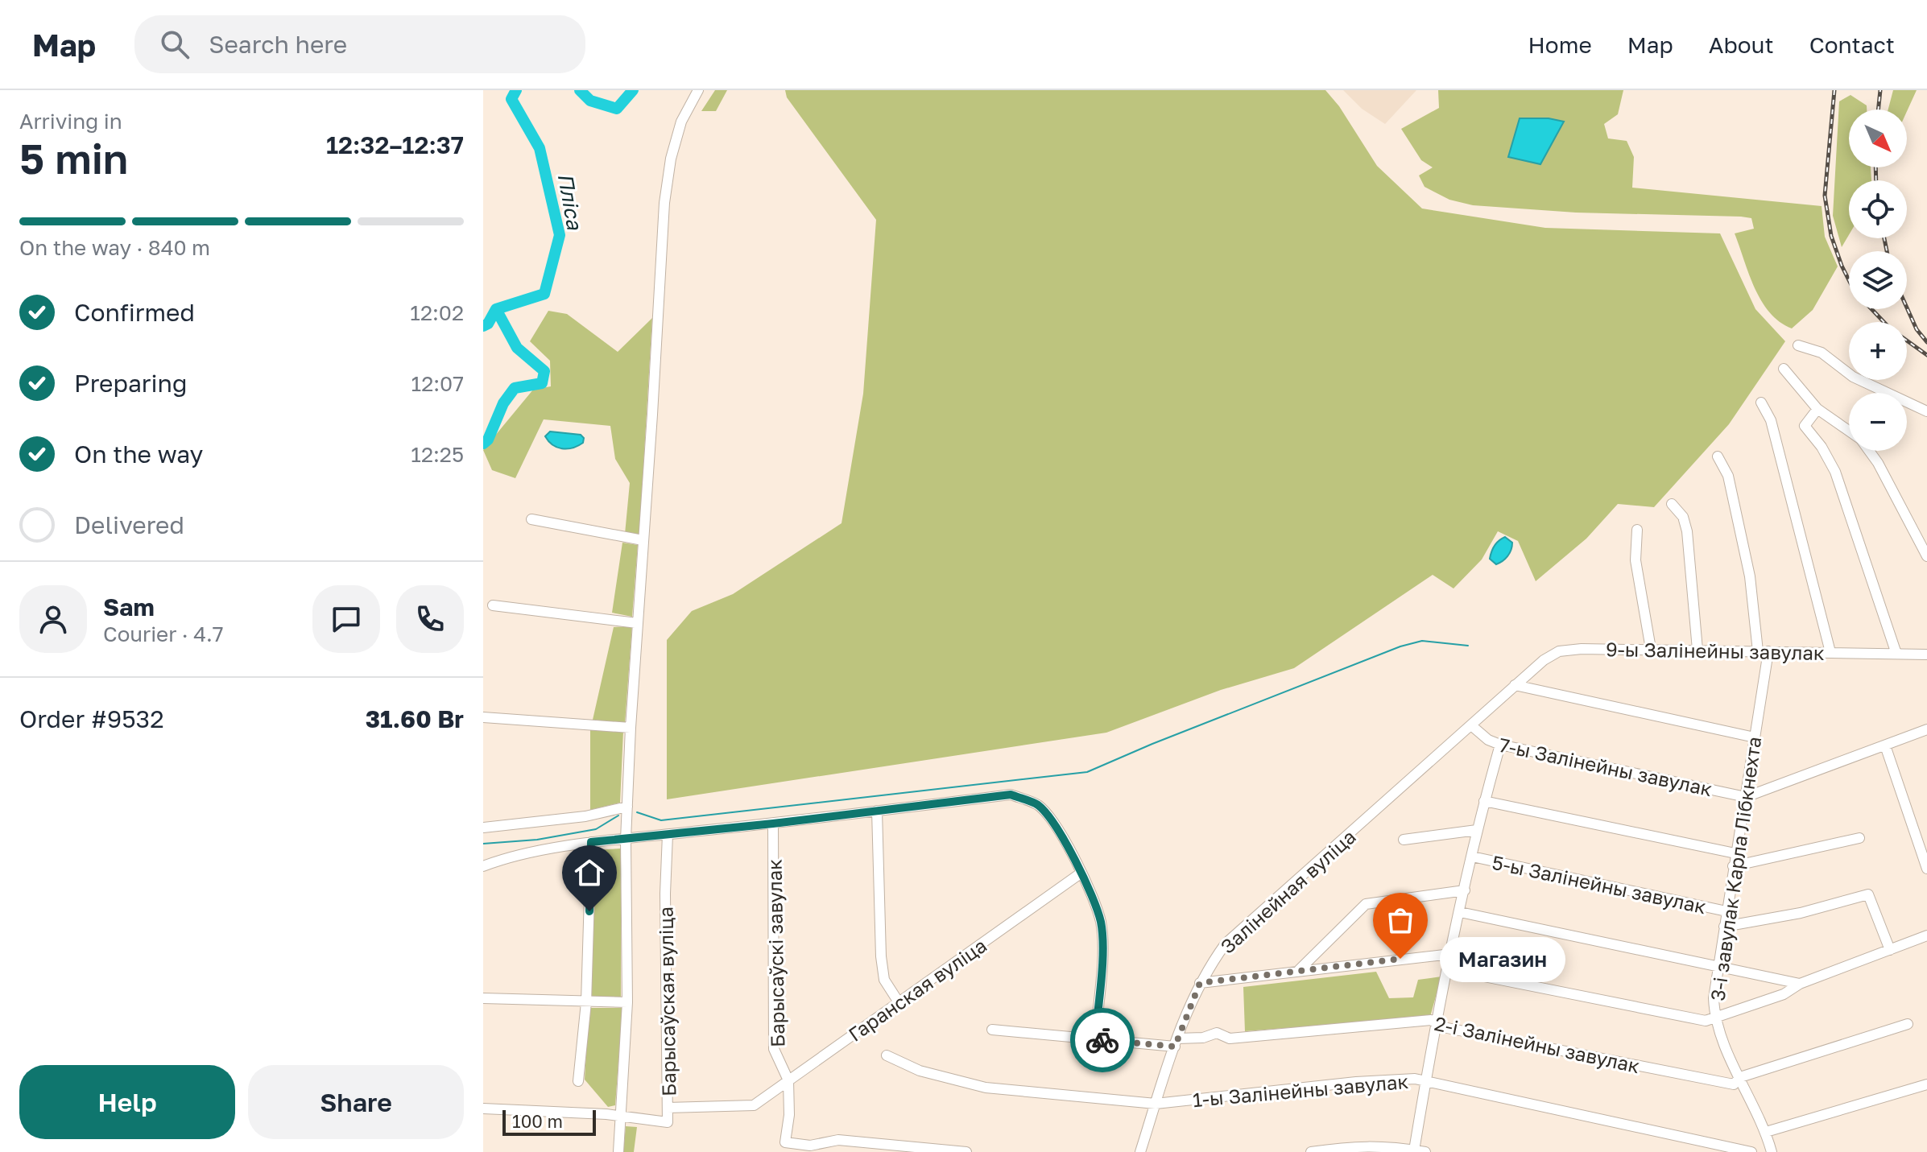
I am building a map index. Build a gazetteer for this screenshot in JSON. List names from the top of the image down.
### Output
{
  "streets": {
    "street": [
      "9-ы Залінейны завулак",
      "7-ы Залінейны завулак",
      "3-і завулак Карла Лібкнехта",
      "5-ы Залінейны завулак",
      "Залінейная вуліца",
      "Барысаўскі завулак",
      "Гаранская вуліца",
      "Барысаўская вуліца",
      "2-і Залінейны завулак",
      "1-ы Залінейны завулак"
    ]
  },
  "crossings": [
    ["9-ы Залінейны завулак", "3-і завулак Карла Лібкнехта"],
    ["9-ы Залінейны завулак", "Залінейная вуліца"],
    ["7-ы Залінейны завулак", "3-і завулак Карла Лібкнехта"],
    ["7-ы Залінейны завулак", "Залінейная вуліца"],
    ["3-і завулак Карла Лібкнехта", "5-ы Залінейны завулак"],
    ["3-і завулак Карла Лібкнехта", "2-і Залінейны завулак"],
    ["Залінейная вуліца", "2-і Залінейны завулак"],
    ["Залінейная вуліца", "1-ы Залінейны завулак"],
    ["Барысаўскі завулак", "Гаранская вуліца"],
    ["Гаранская вуліца", "Барысаўская вуліца"]
  ],
  "water": ["Пліса"],
  "places": ["Магазин"],
  "scale_bar": "100 m",
  "north": "bottom right",
  "page": {
    "header": "Map",
    "search": "Search here",
    "nav": [
      "Home",
      "Map",
      "About",
      "Contact"
    ],
    "heading": ["5 min", "Arriving in", "12:32–12:37"],
    "panel": [
      "Sam",
      "Courier · 4.7",
      "Order #9532",
      "31.60 Br"
    ],
    "map_buttons": ["+", "−"],
    "bar": "On the way · 840 m",
    "list": [
      ["Confirmed", "12:02"],
      ["Preparing", "12:07"],
      ["On the way", "12:25"],
      "Delivered"
    ],
    "bubble": "Магазин",
    "buttons": ["Help", "Share"],
    "scale": "100 m"
  }
}
